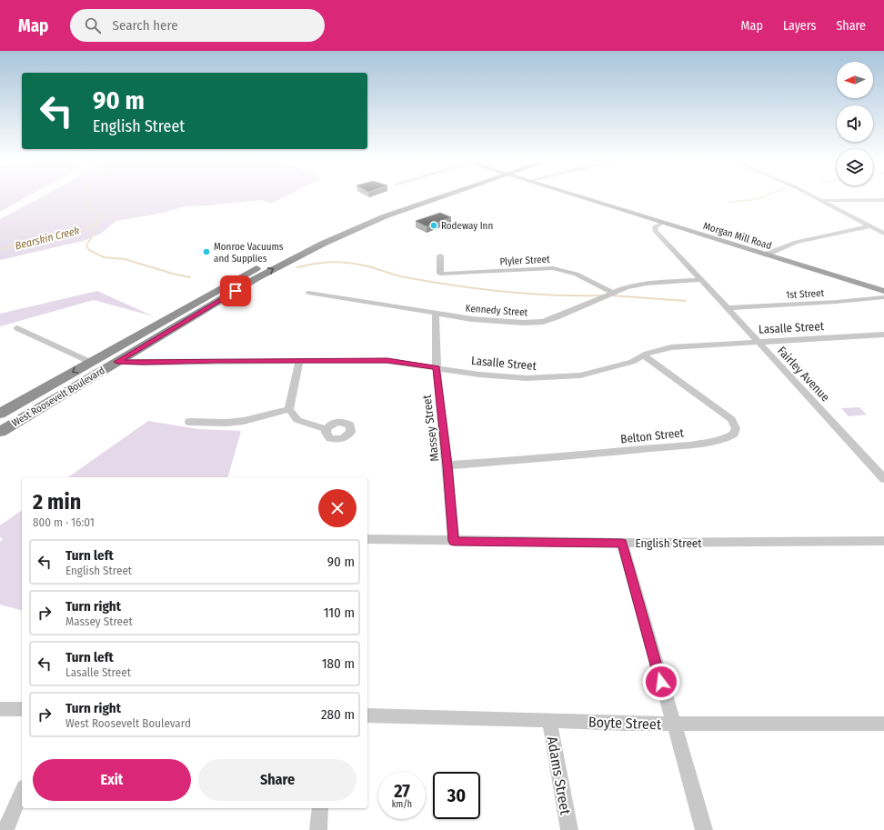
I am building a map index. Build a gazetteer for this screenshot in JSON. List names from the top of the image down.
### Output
{
  "streets": {
    "highway": ["West Roosevelt Boulevard"],
    "main road": ["Morgan Mill Road"],
    "street": [
      "Plyler Street",
      "1st Street",
      "Kennedy Street",
      "Lasalle Street",
      "Fairley Avenue",
      "Massey Street",
      "Belton Street",
      "English Street",
      "Boyte Street",
      "Adams Street"
    ]
  },
  "crossings": [
    ["Morgan Mill Road", "Fairley Avenue"],
    ["Plyler Street", "Kennedy Street"],
    ["1st Street", "Fairley Avenue"],
    ["Kennedy Street", "Fairley Avenue"],
    ["Kennedy Street", "Massey Street"],
    ["Lasalle Street", "Fairley Avenue"],
    ["Lasalle Street", "West Roosevelt Boulevard"],
    ["Lasalle Street", "Massey Street"],
    ["Lasalle Street", "Belton Street"],
    ["Massey Street", "Belton Street"],
    ["Massey Street", "English Street"],
    ["Boyte Street", "Adams Street"]
  ],
  "water": ["Bearskin Creek"],
  "places": ["Rodeway Inn", "Monroe Vacuums and Supplies"],
  "north": "left",
  "page": {
    "header": "Map",
    "search": "Search here",
    "nav": ["Map", "Layers", "Share"],
    "turn": ["90 m", "English Street"],
    "heading": ["2 min", "800 m · 16:01"],
    "list": [
      {
        "name": "Turn left",
        "note": "English Street",
        "value": "90 m"
      },
      {
        "name": "Turn right",
        "note": "Massey Street",
        "value": "110 m"
      },
      {
        "name": "Turn left",
        "note": "Lasalle Street",
        "value": "180 m"
      },
      {
        "name": "Turn right",
        "note": "West Roosevelt Boulevard",
        "value": "280 m"
      }
    ],
    "buttons": ["Exit", "Share"],
    "speed": "27 km/h",
    "limit": "30"
  }
}
